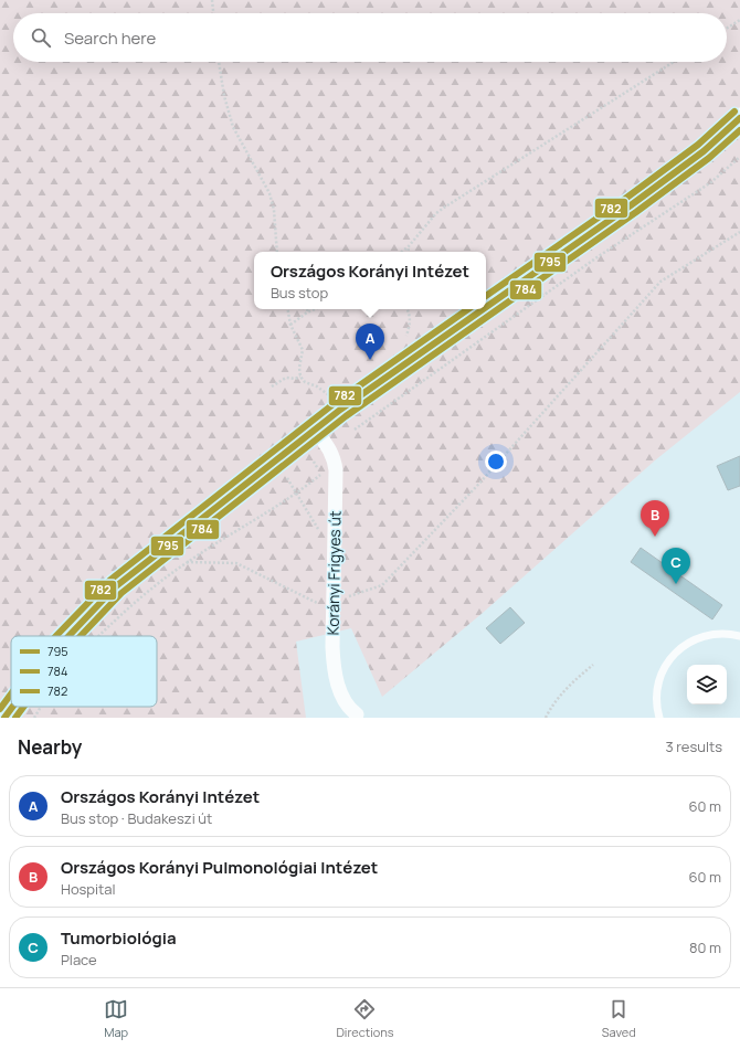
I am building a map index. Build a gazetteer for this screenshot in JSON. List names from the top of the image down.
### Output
{
  "streets": {
    "street": ["Korányi Frigyes út"]
  },
  "lines": ["transit line 782", "transit line 795", "transit line 784"],
  "legend": ["795", "784", "782"],
  "page": {
    "search": "Search here",
    "popup": ["Országos Korányi Intézet", "Bus stop"],
    "pins": ["A", "B", "C"],
    "heading": ["Nearby", "3 results"],
    "list": [
      {
        "mark": "A",
        "name": "Országos Korányi Intézet",
        "note": "Bus stop · Budakeszi út",
        "value": "60 m"
      },
      {
        "mark": "B",
        "name": "Országos Korányi Pulmonológiai Intézet",
        "note": "Hospital",
        "value": "60 m"
      },
      {
        "mark": "C",
        "name": "Tumorbiológia",
        "note": "Place",
        "value": "80 m"
      }
    ],
    "nav": ["Map", "Directions", "Saved"]
  }
}
